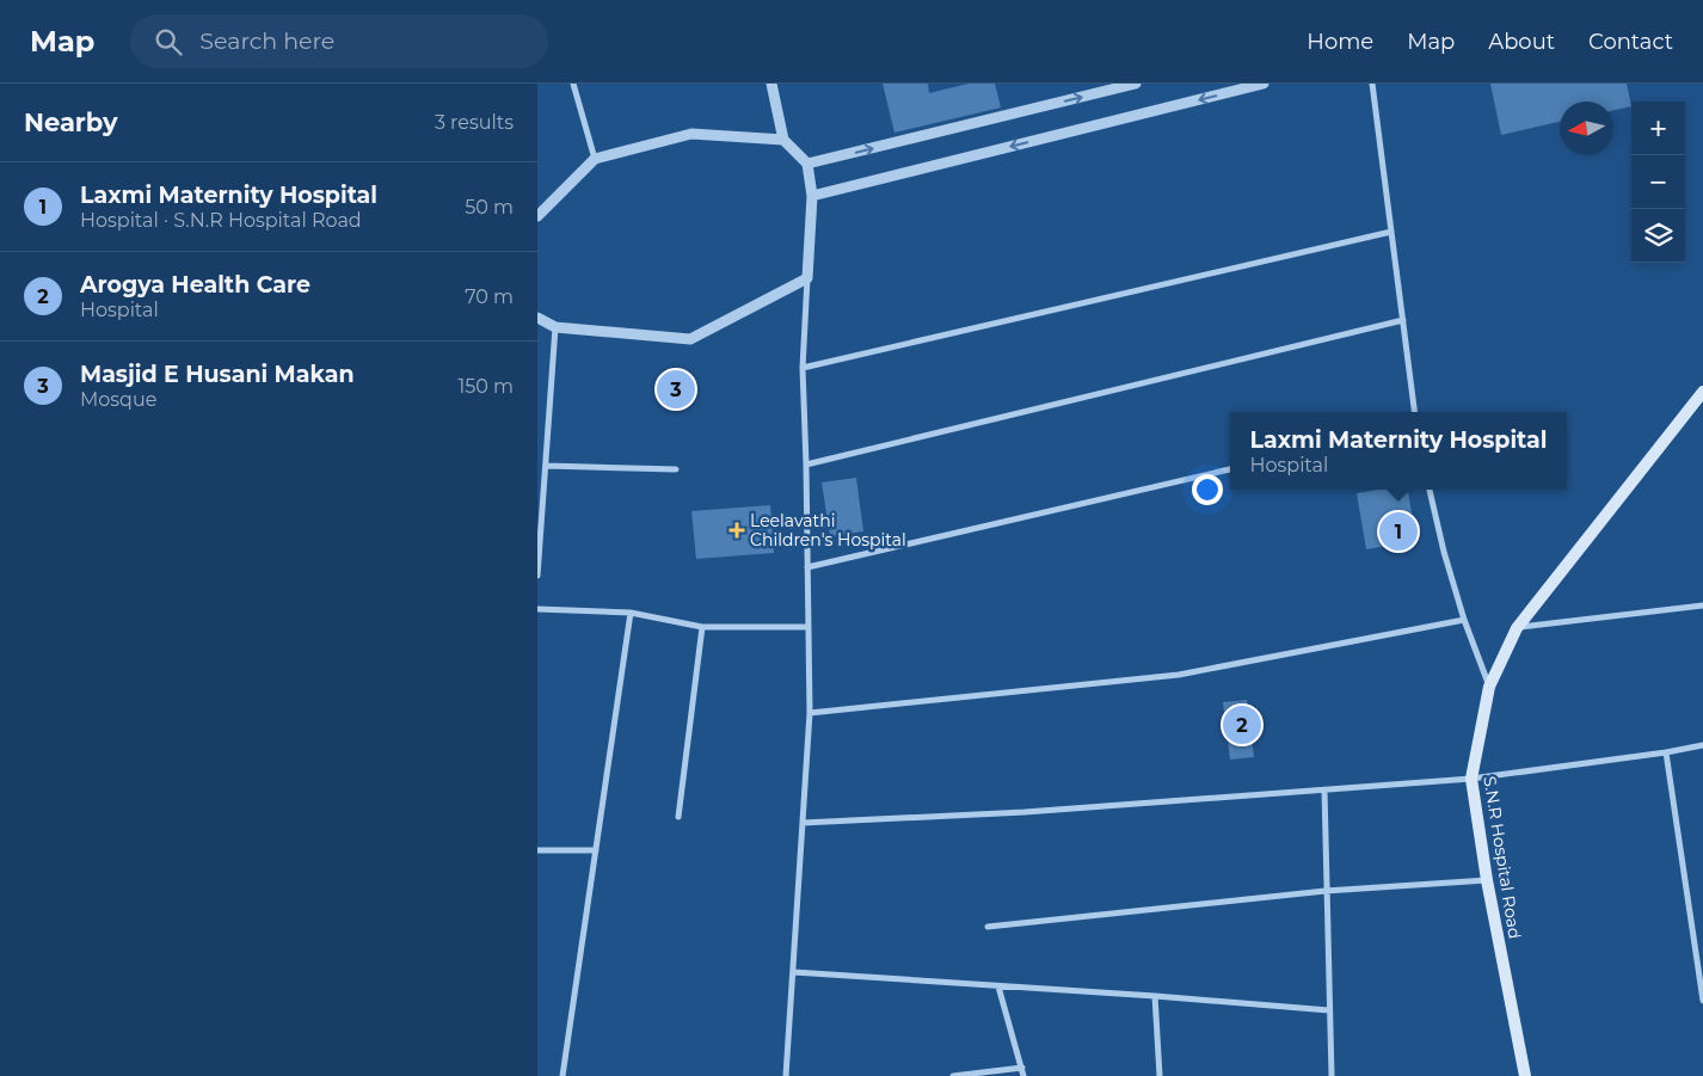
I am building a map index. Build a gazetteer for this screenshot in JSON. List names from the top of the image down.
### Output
{
  "streets": {
    "main road": ["S.N.R Hospital Road"]
  },
  "places": {
    "health": ["Leelavathi Children's Hospital"]
  },
  "north": "left",
  "page": {
    "header": "Map",
    "search": "Search here",
    "nav": [
      "Home",
      "Map",
      "About",
      "Contact"
    ],
    "heading": ["Nearby", "3 results"],
    "map_buttons": ["+", "−"],
    "list": [
      {
        "mark": "1",
        "name": "Laxmi Maternity Hospital",
        "note": "Hospital · S.N.R Hospital Road",
        "value": "50 m"
      },
      {
        "mark": "2",
        "name": "Arogya Health Care",
        "note": "Hospital",
        "value": "70 m"
      },
      {
        "mark": "3",
        "name": "Masjid E Husani Makan",
        "note": "Mosque",
        "value": "150 m"
      }
    ],
    "pins": ["3", "1", "2"],
    "popup": ["Laxmi Maternity Hospital", "Hospital"]
  }
}
